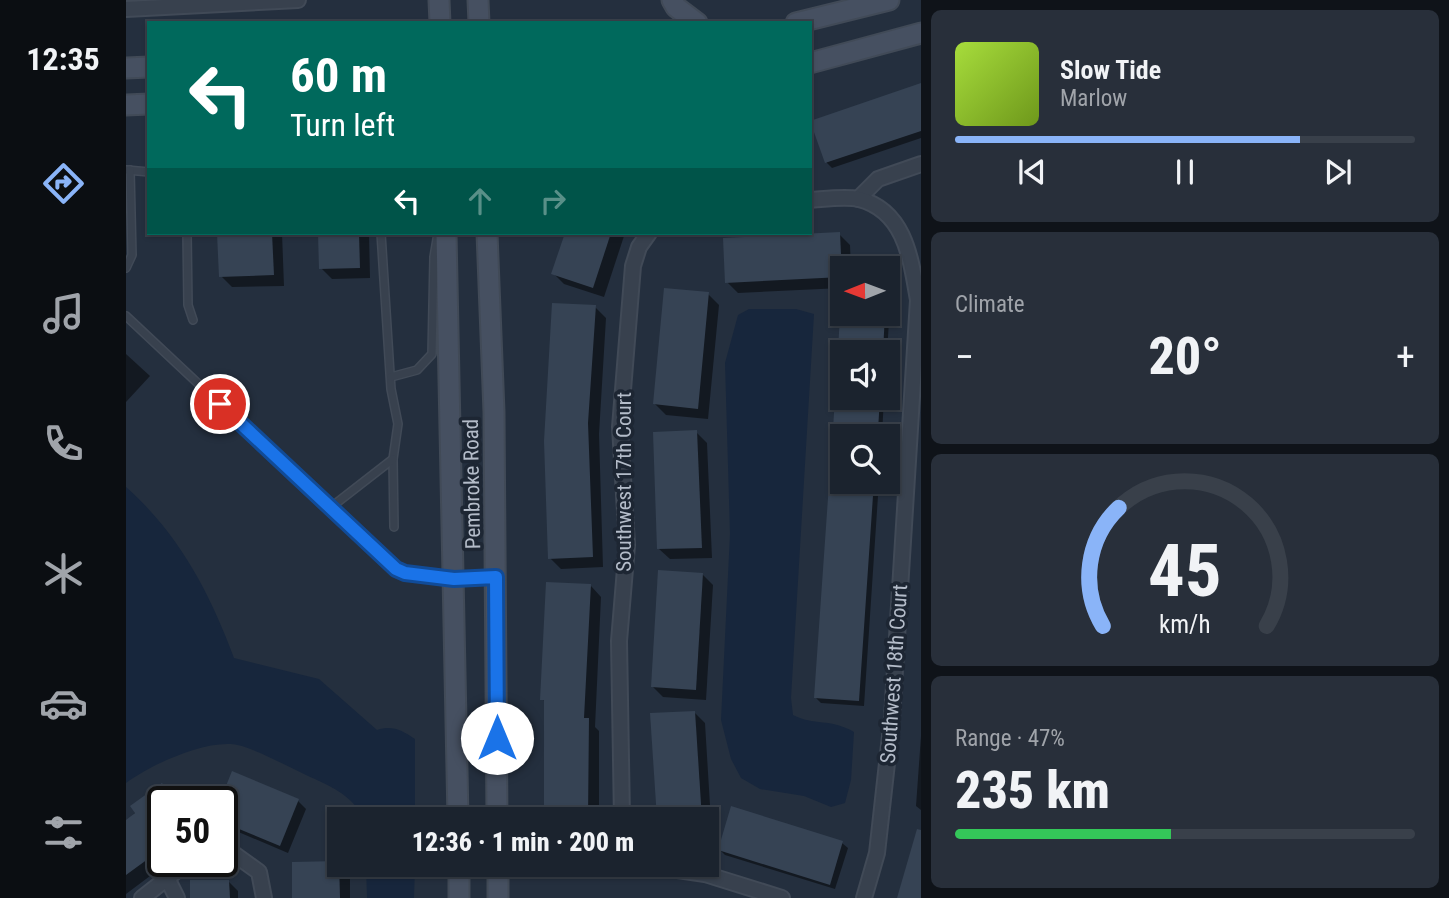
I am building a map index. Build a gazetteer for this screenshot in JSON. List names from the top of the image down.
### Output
{
  "streets": {
    "main road": ["Pembroke Road"],
    "street": ["Southwest 17th Court", "Southwest 18th Court"]
  },
  "north": "left",
  "page": {
    "tabs": "12:35",
    "turn": ["60 m", "Turn left"],
    "song": ["Slow Tide", "Marlow"],
    "tile": [
      "Climate",
      ["Range · 47%", "235 km"]
    ],
    "heat": ["−", "20°", "+"],
    "limit": "50",
    "trip": "12:36 · 1 min · 200 m",
    "gauge": ["45", "km/h"]
  }
}
